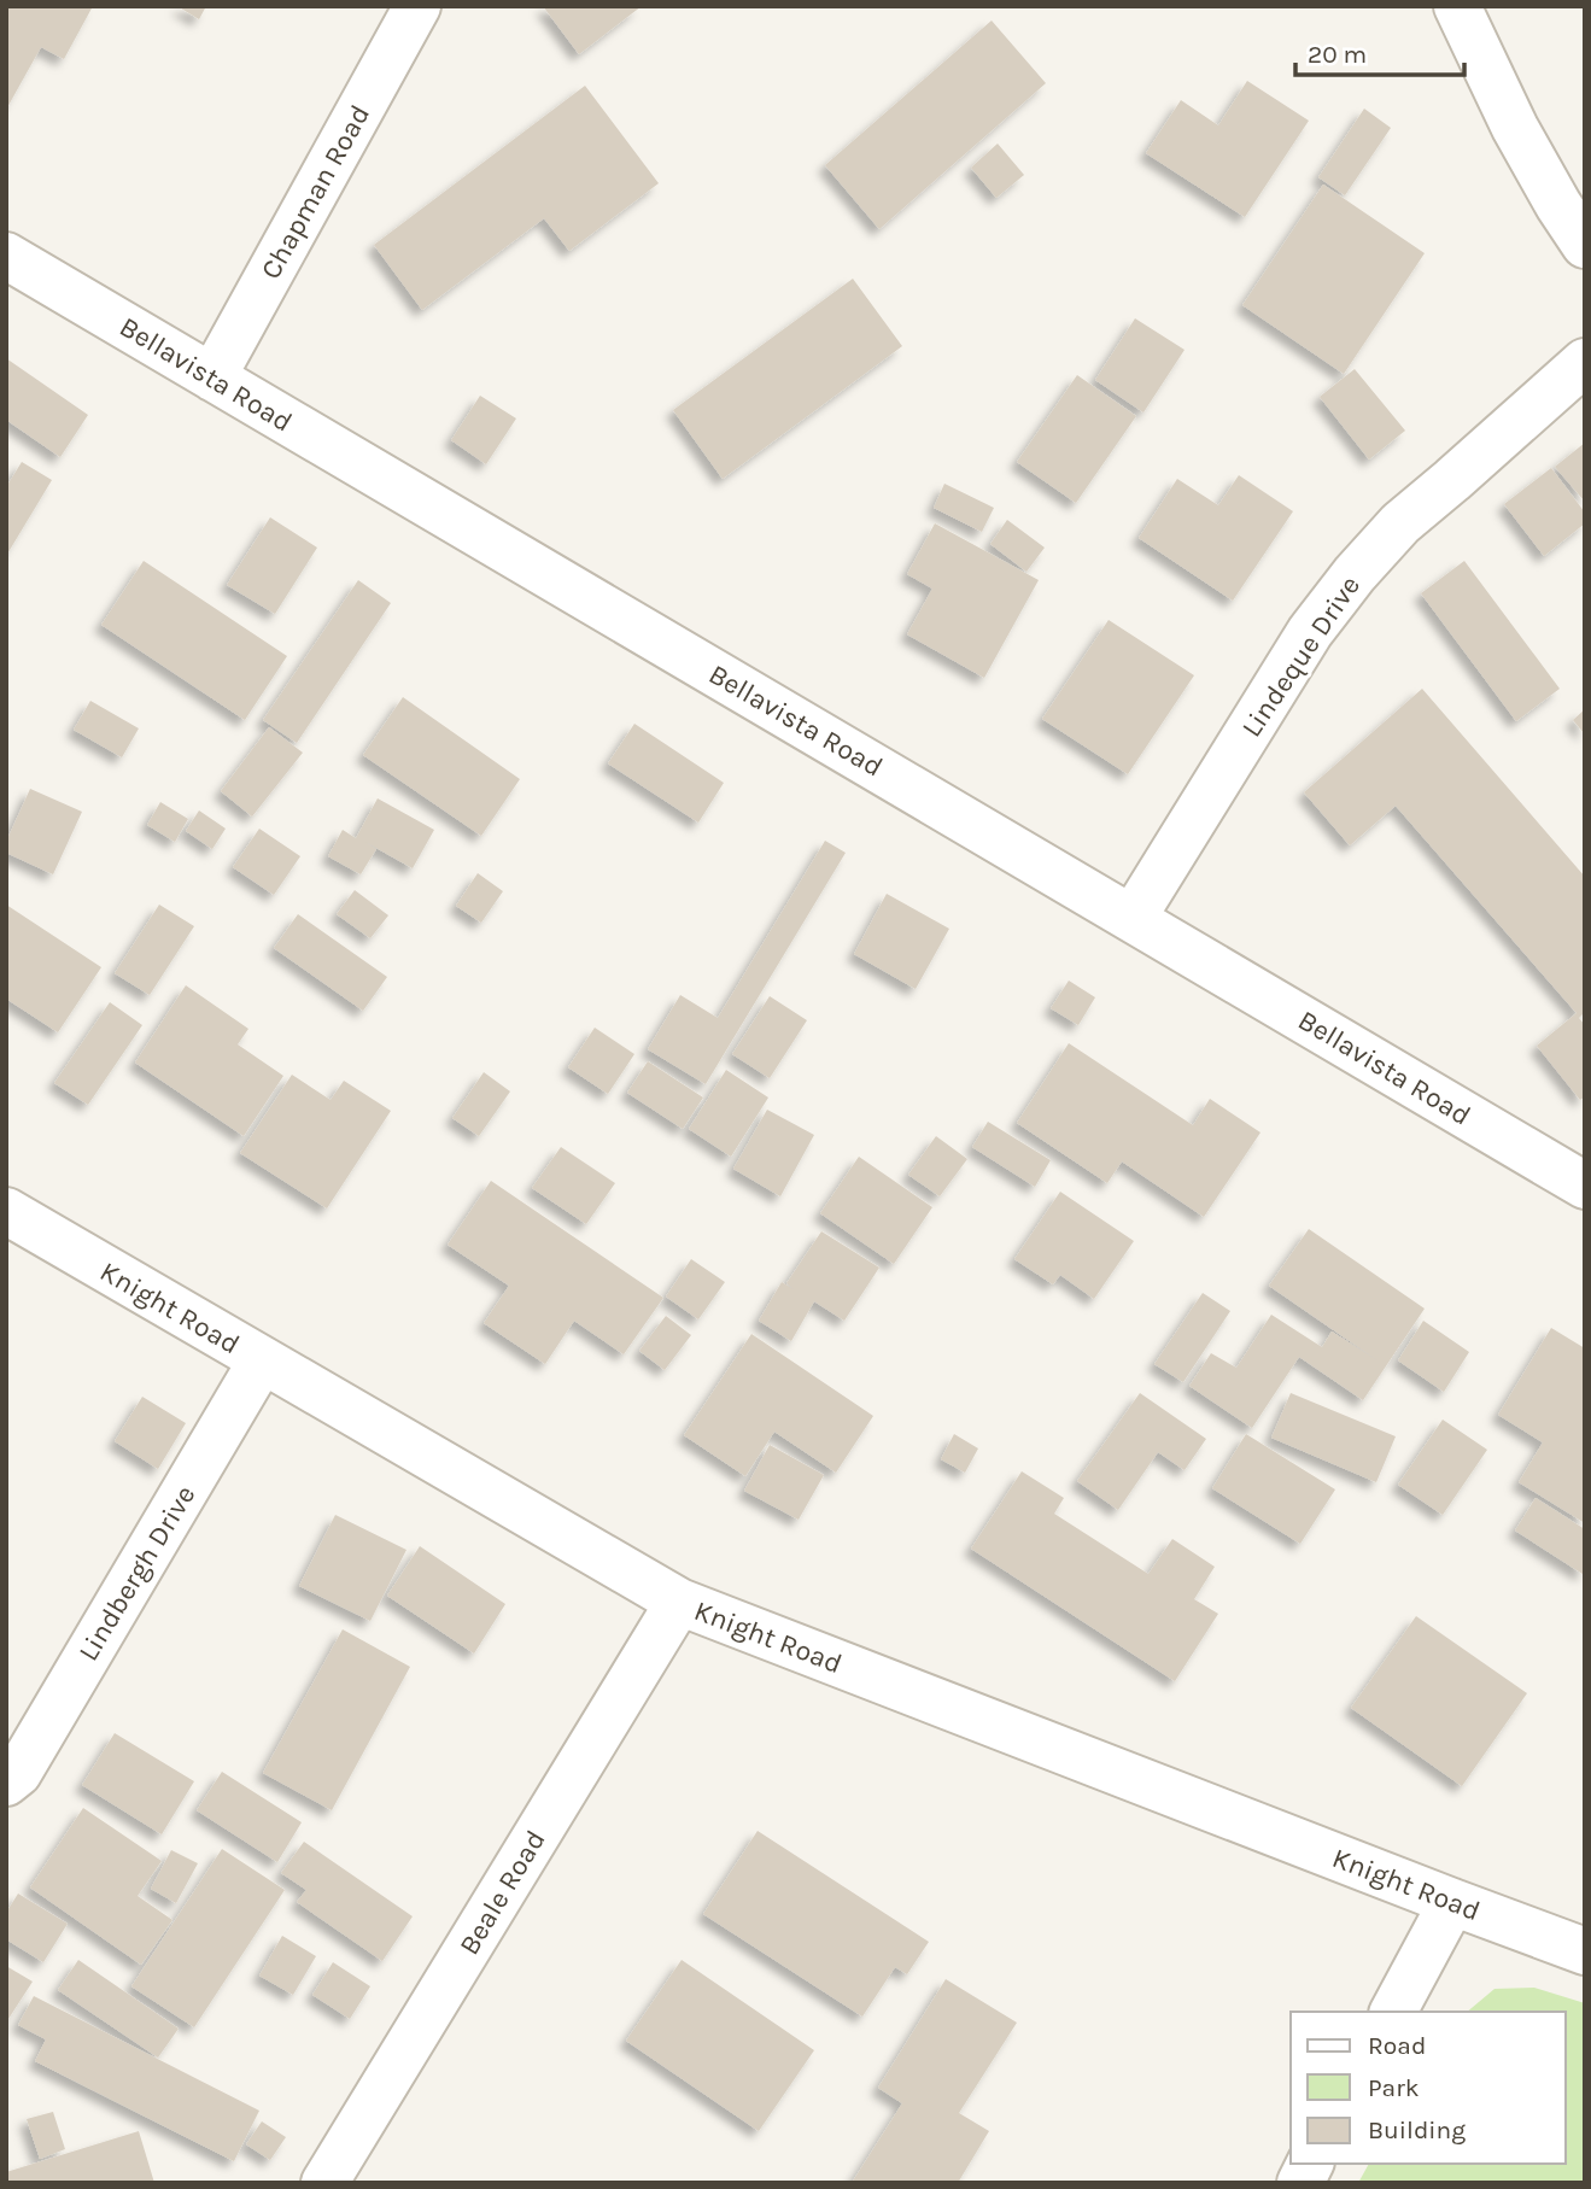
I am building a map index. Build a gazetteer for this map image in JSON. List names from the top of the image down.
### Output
{
  "streets": {
    "street": [
      "Chapman Road",
      "Bellavista Road",
      "Lindeque Drive",
      "Knight Road",
      "Lindbergh Drive",
      "Beale Road"
    ]
  },
  "crossings": [
    ["Chapman Road", "Bellavista Road"],
    ["Bellavista Road", "Lindeque Drive"],
    ["Knight Road", "Lindbergh Drive"],
    ["Knight Road", "Beale Road"]
  ],
  "legend": ["Road", "Park", "Building"],
  "scale_bar": "20 m"
}
